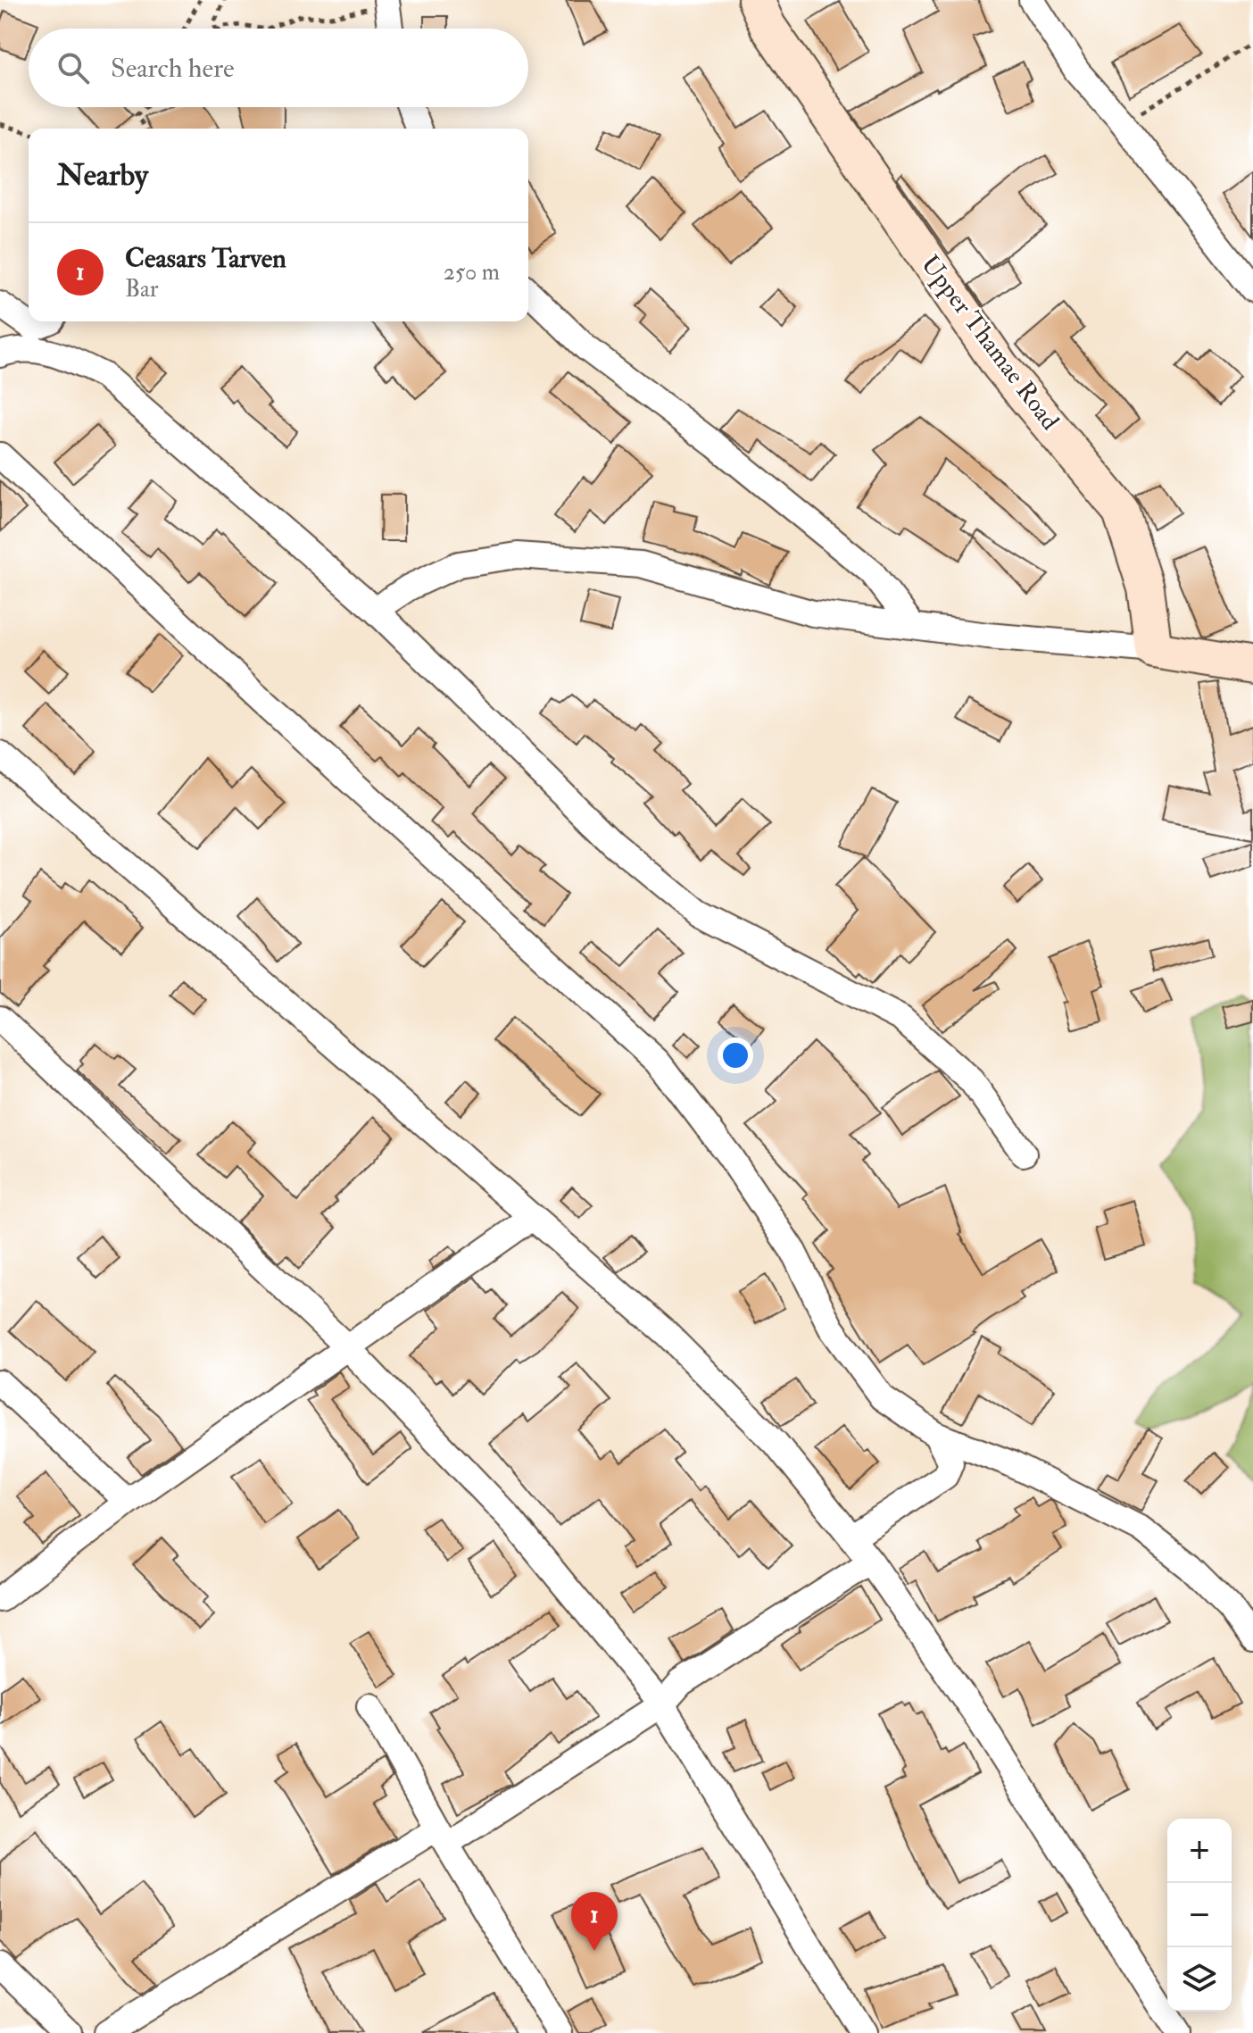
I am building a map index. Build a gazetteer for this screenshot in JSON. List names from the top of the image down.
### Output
{
  "streets": {
    "street": ["Upper Thamae Road"]
  },
  "page": {
    "search": "Search here",
    "heading": "Nearby",
    "list": [
      {
        "mark": "1",
        "name": "Ceasars Tarven",
        "note": "Bar",
        "value": "250 m"
      }
    ],
    "map_buttons": ["+", "−"],
    "pins": "1"
  }
}
